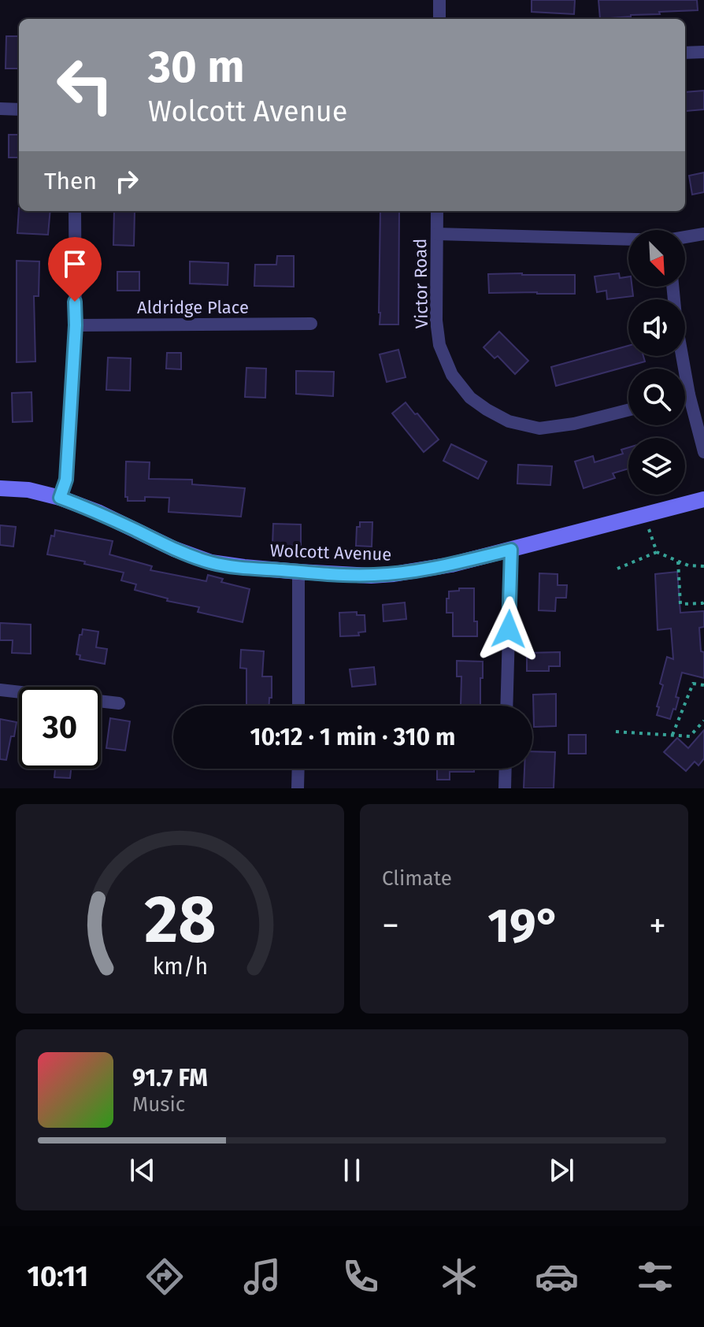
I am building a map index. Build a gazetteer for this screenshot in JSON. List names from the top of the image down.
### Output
{
  "streets": {
    "main road": ["Wolcott Avenue"],
    "street": ["Victor Road", "Aldridge Place"]
  },
  "north": "bottom right",
  "page": {
    "turn": ["30 m", "Wolcott Avenue"],
    "then": "Then",
    "limit": "30",
    "trip": "10:12 · 1 min · 310 m",
    "tile": "Climate",
    "heat": ["−", "19°", "+"],
    "song": ["91.7 FM", "Music"],
    "tabs": "10:11",
    "gauge": ["28", "km/h"]
  }
}
